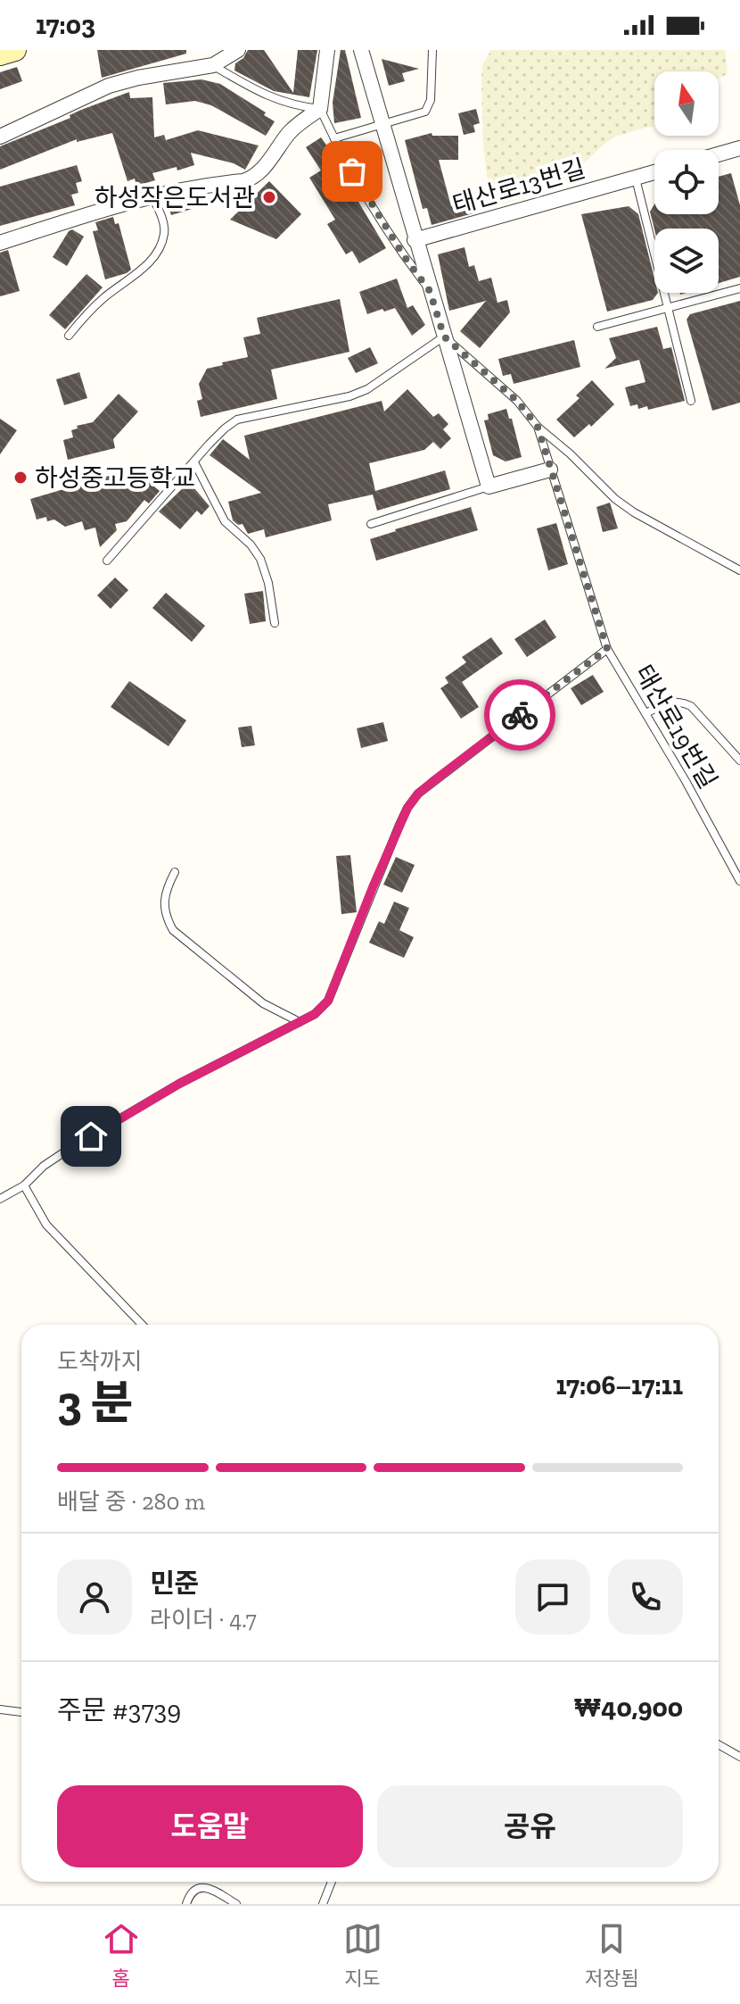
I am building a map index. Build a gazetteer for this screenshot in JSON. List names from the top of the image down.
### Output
{
  "streets": {
    "street": ["태산로13번길"],
    "lane": ["태산로19번길"]
  },
  "places": ["하성작은도서관", "하성중고등학교"],
  "north": "top",
  "page": {
    "status": "17:03",
    "heading": ["3 분", "도착까지", "17:06–17:11"],
    "panel": [
      "민준",
      "라이더 · 4.7",
      "주문 #3739",
      "₩40,900"
    ],
    "bar": "배달 중 · 280 m",
    "buttons": ["도움말", "공유"],
    "tabs": ["홈", "지도", "저장됨"]
  }
}
